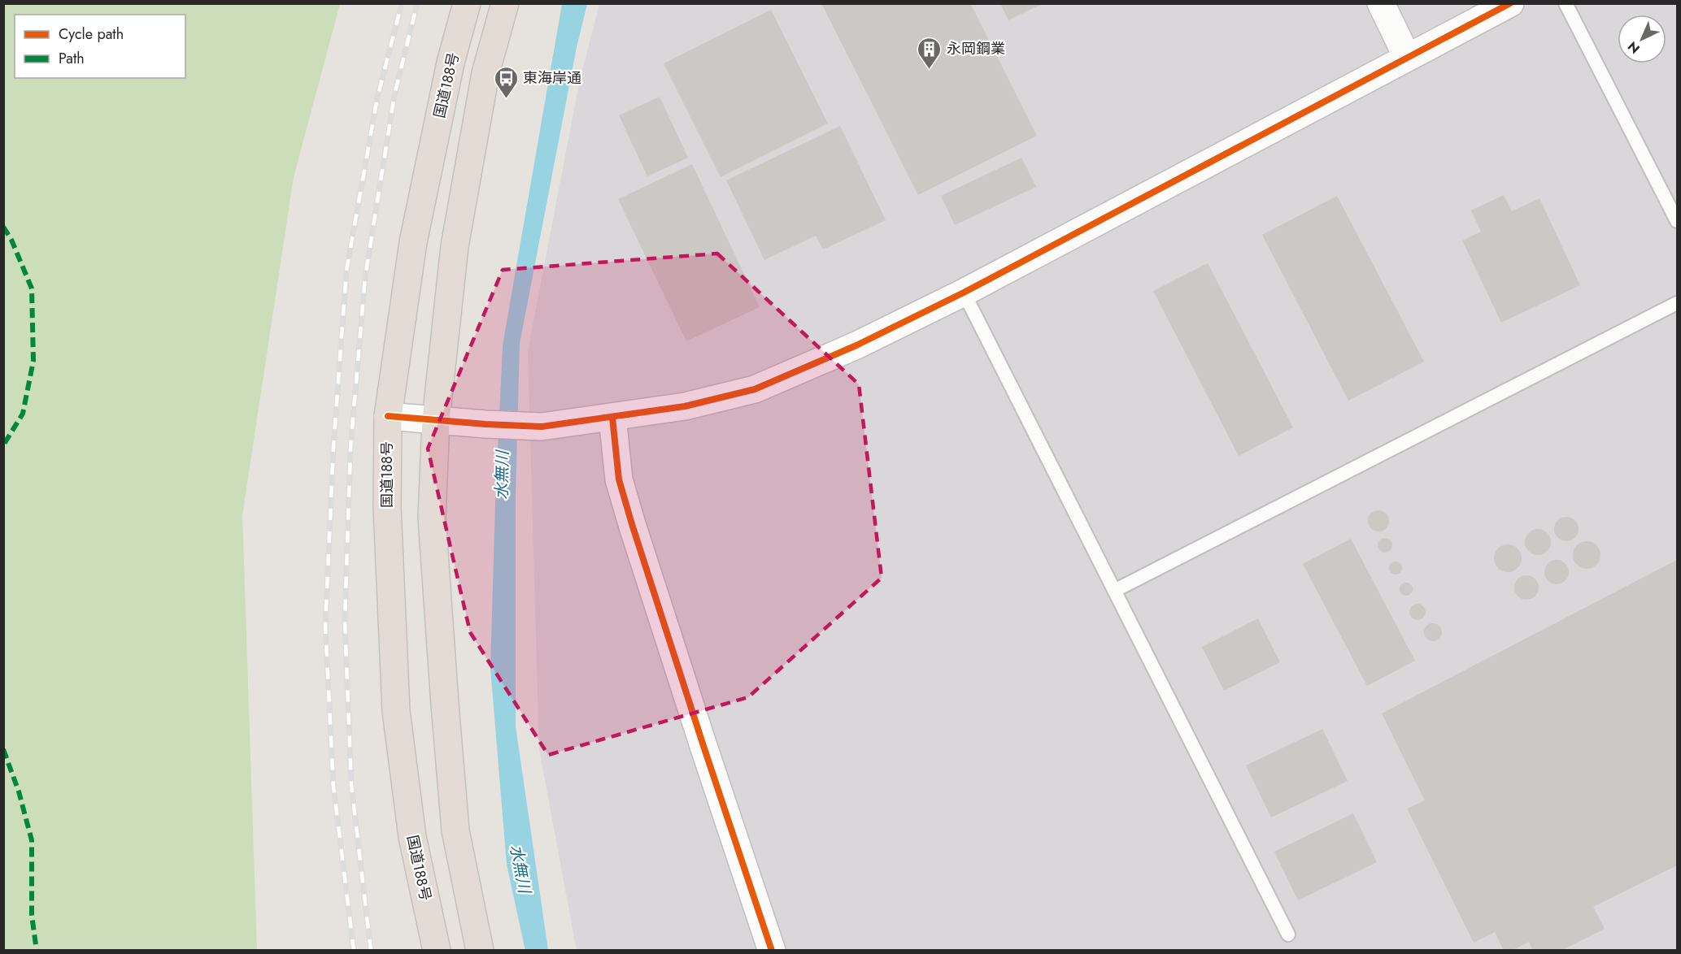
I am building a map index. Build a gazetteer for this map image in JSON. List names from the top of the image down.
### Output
{
  "streets": {
    "highway": ["国道188号"]
  },
  "water": ["水無川"],
  "places": {
    "building": ["永岡鋼業"],
    "bus stop": ["東海岸通"]
  },
  "legend": ["Cycle path", "Path"],
  "north": "bottom left"
}
